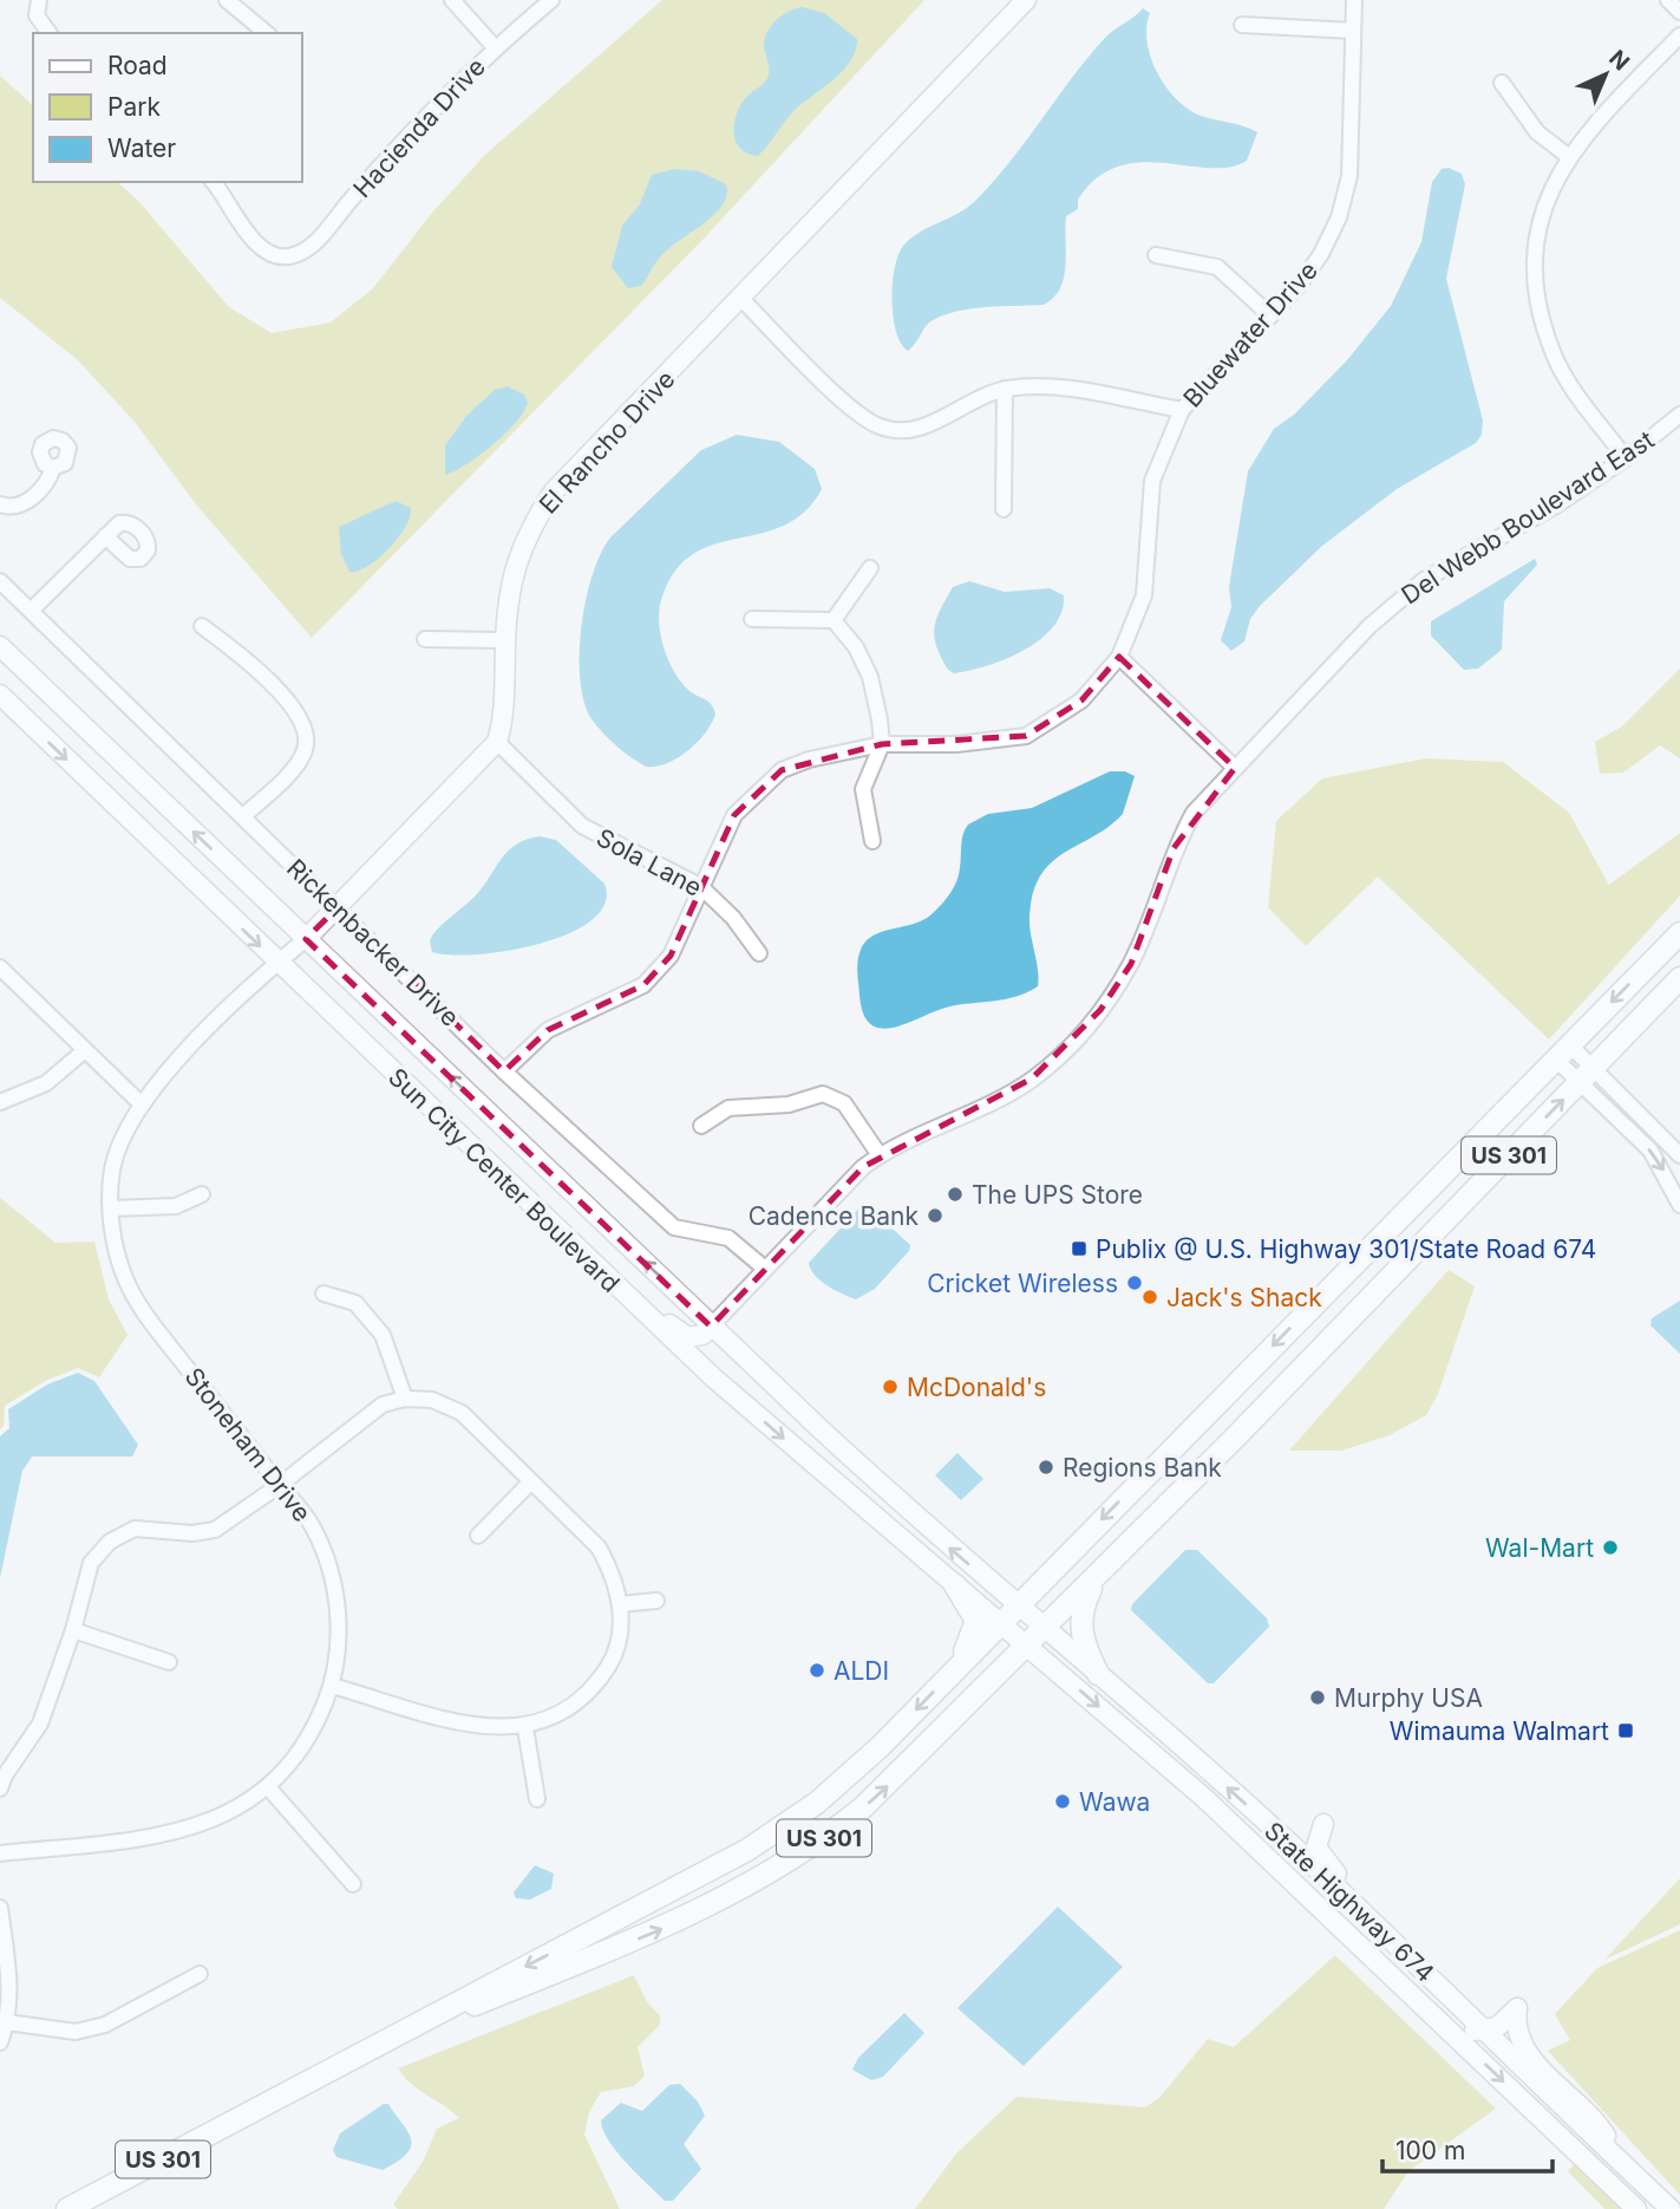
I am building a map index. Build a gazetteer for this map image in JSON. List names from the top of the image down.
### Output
{
  "streets": {
    "main road": [
      "El Rancho Drive",
      "US 301",
      "Sun City Center Boulevard",
      "State Highway 674"
    ],
    "street": [
      "Hacienda Drive",
      "Bluewater Drive",
      "Del Webb Boulevard East",
      "Sola Lane",
      "Rickenbacker Drive",
      "Stoneham Drive"
    ]
  },
  "crossings": [
    ["Bluewater Drive", "Sola Lane"],
    ["Bluewater Drive", "Rickenbacker Drive"],
    ["El Rancho Drive", "Sola Lane"],
    ["Del Webb Boulevard East", "Rickenbacker Drive"],
    ["Del Webb Boulevard East", "Sun City Center Boulevard"],
    ["US 301", "Sun City Center Boulevard"],
    ["US 301", "State Highway 674"],
    ["Sun City Center Boulevard", "Stoneham Drive"],
    ["Sun City Center Boulevard", "State Highway 674"]
  ],
  "places": {
    "other": [
      "The UPS Store",
      "Cadence Bank",
      "Cricket Wireless",
      "Jack's Shack",
      "McDonald's",
      "Regions Bank",
      "Wal-Mart",
      "ALDI",
      "Murphy USA",
      "Wawa"
    ],
    "transit": ["Publix @ U.S. Highway 301/State Road 674", "Wimauma Walmart"]
  },
  "legend": ["Road", "Park", "Water"],
  "scale_bar": "100 m",
  "north": "top right"
}
